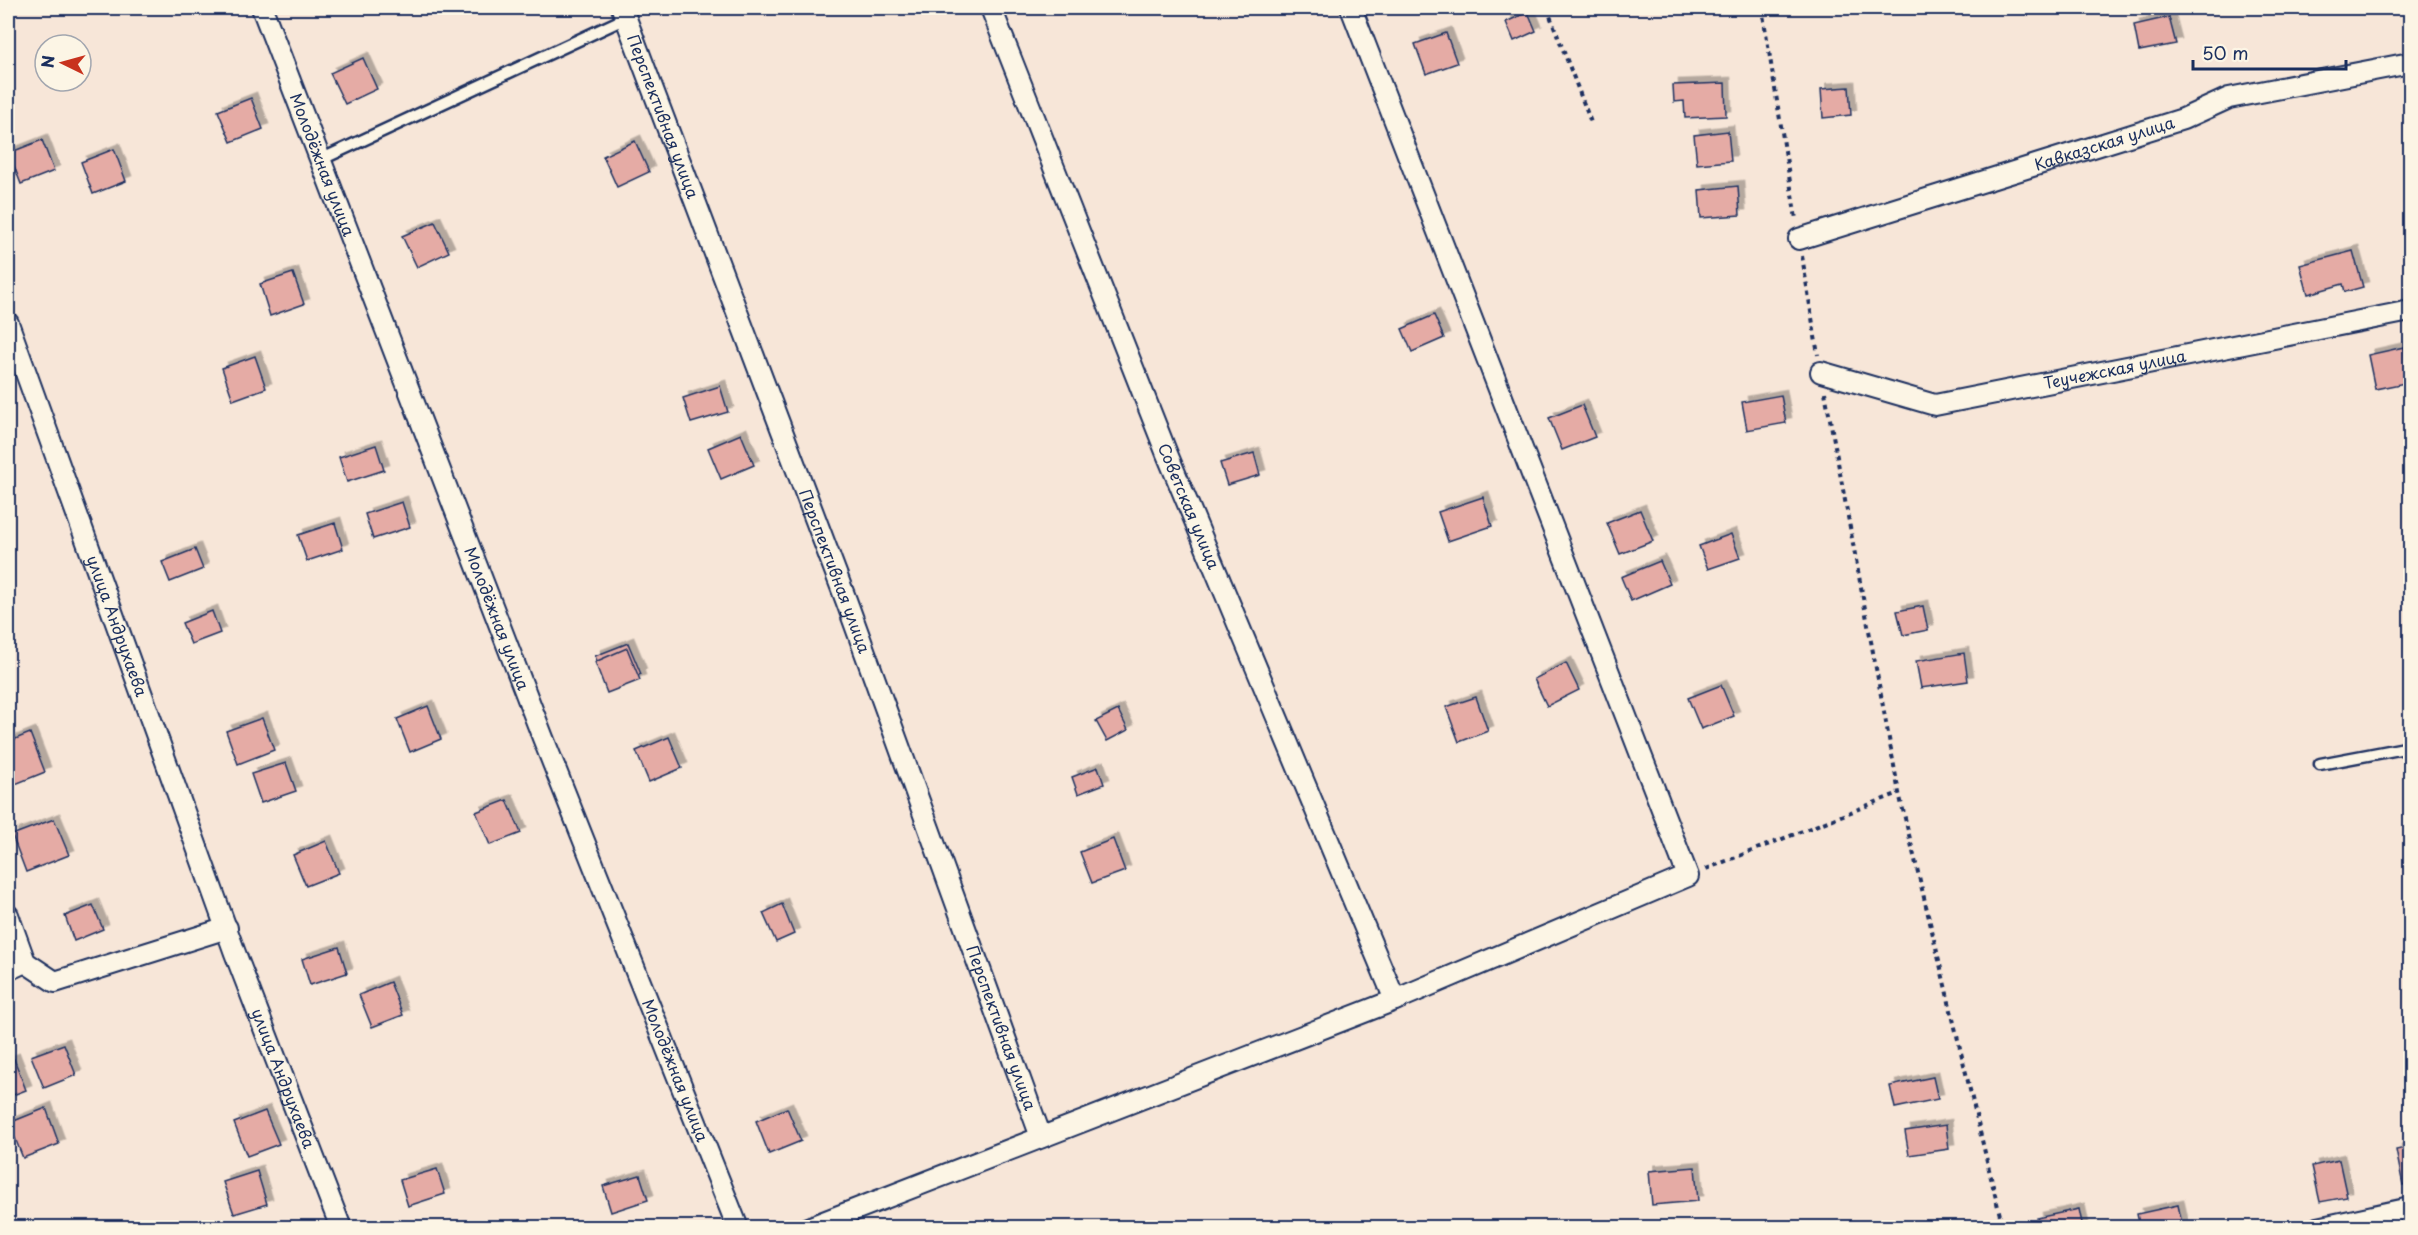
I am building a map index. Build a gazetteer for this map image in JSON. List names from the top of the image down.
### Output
{
  "streets": {
    "street": [
      "Перспективная улица",
      "Кавказская улица",
      "Молодёжная улица",
      "Теучежская улица",
      "Советская улица",
      "улица Андрухаева"
    ]
  },
  "scale_bar": "50 m",
  "north": "left"
}
